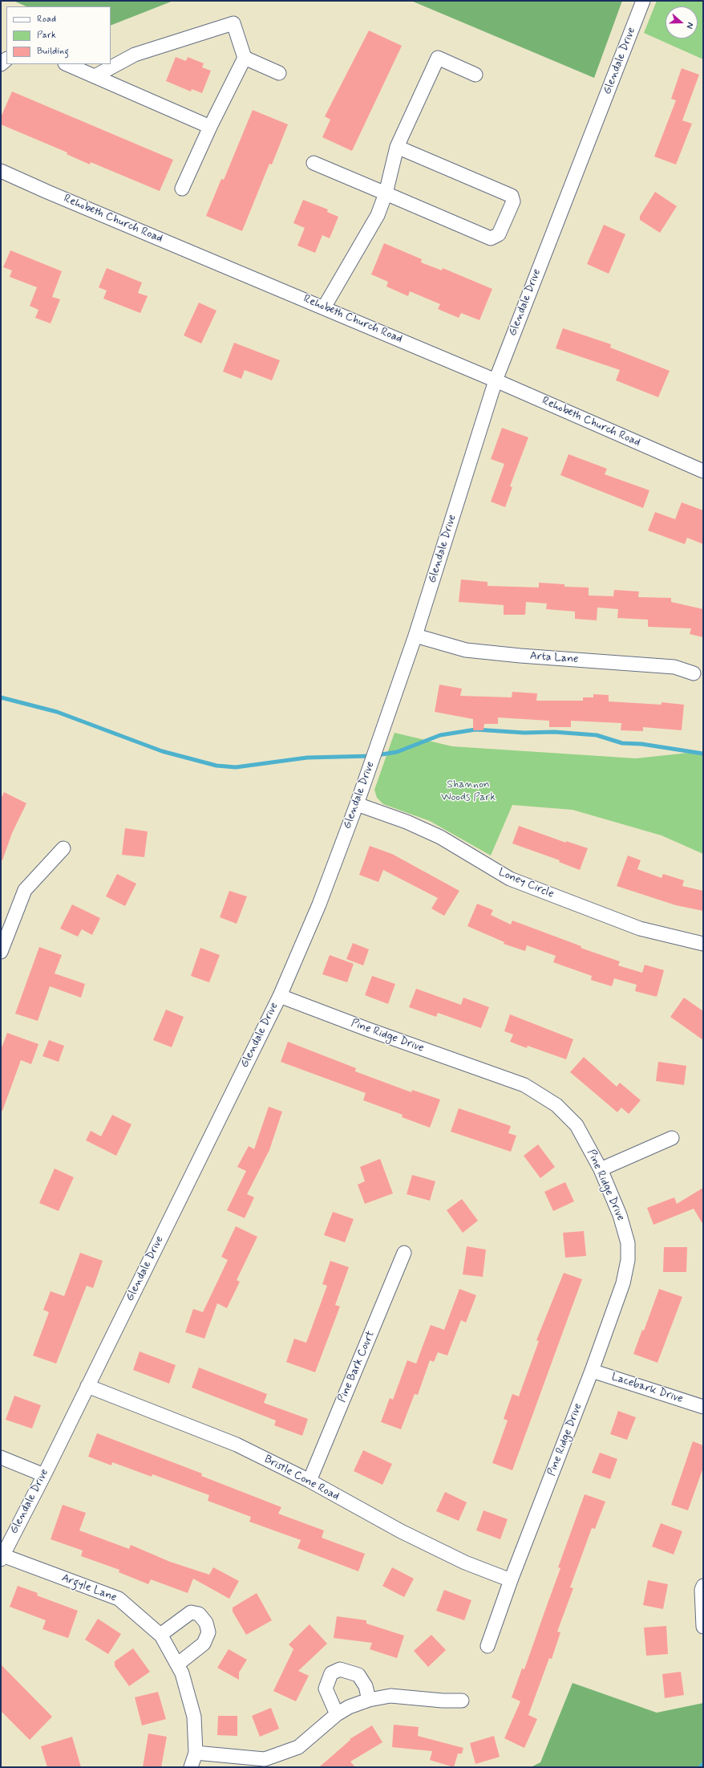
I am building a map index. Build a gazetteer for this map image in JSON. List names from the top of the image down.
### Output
{
  "streets": {
    "street": [
      "Glendale Drive",
      "Rehobeth Church Road",
      "Arta Lane",
      "Loney Circle",
      "Pine Ridge Drive",
      "Pine Bark Court",
      "Lacebark Drive",
      "Bristle Cone Road",
      "Argyle Lane"
    ]
  },
  "crossings": [
    ["Glendale Drive", "Rehobeth Church Road"],
    ["Glendale Drive", "Arta Lane"],
    ["Glendale Drive", "Loney Circle"],
    ["Glendale Drive", "Pine Ridge Drive"],
    ["Glendale Drive", "Bristle Cone Road"],
    ["Glendale Drive", "Argyle Lane"],
    ["Pine Ridge Drive", "Lacebark Drive"],
    ["Pine Ridge Drive", "Bristle Cone Road"],
    ["Pine Bark Court", "Bristle Cone Road"]
  ],
  "parks": ["Shannon Woods Park"],
  "legend": ["Road", "Park", "Building"],
  "north": "right"
}
